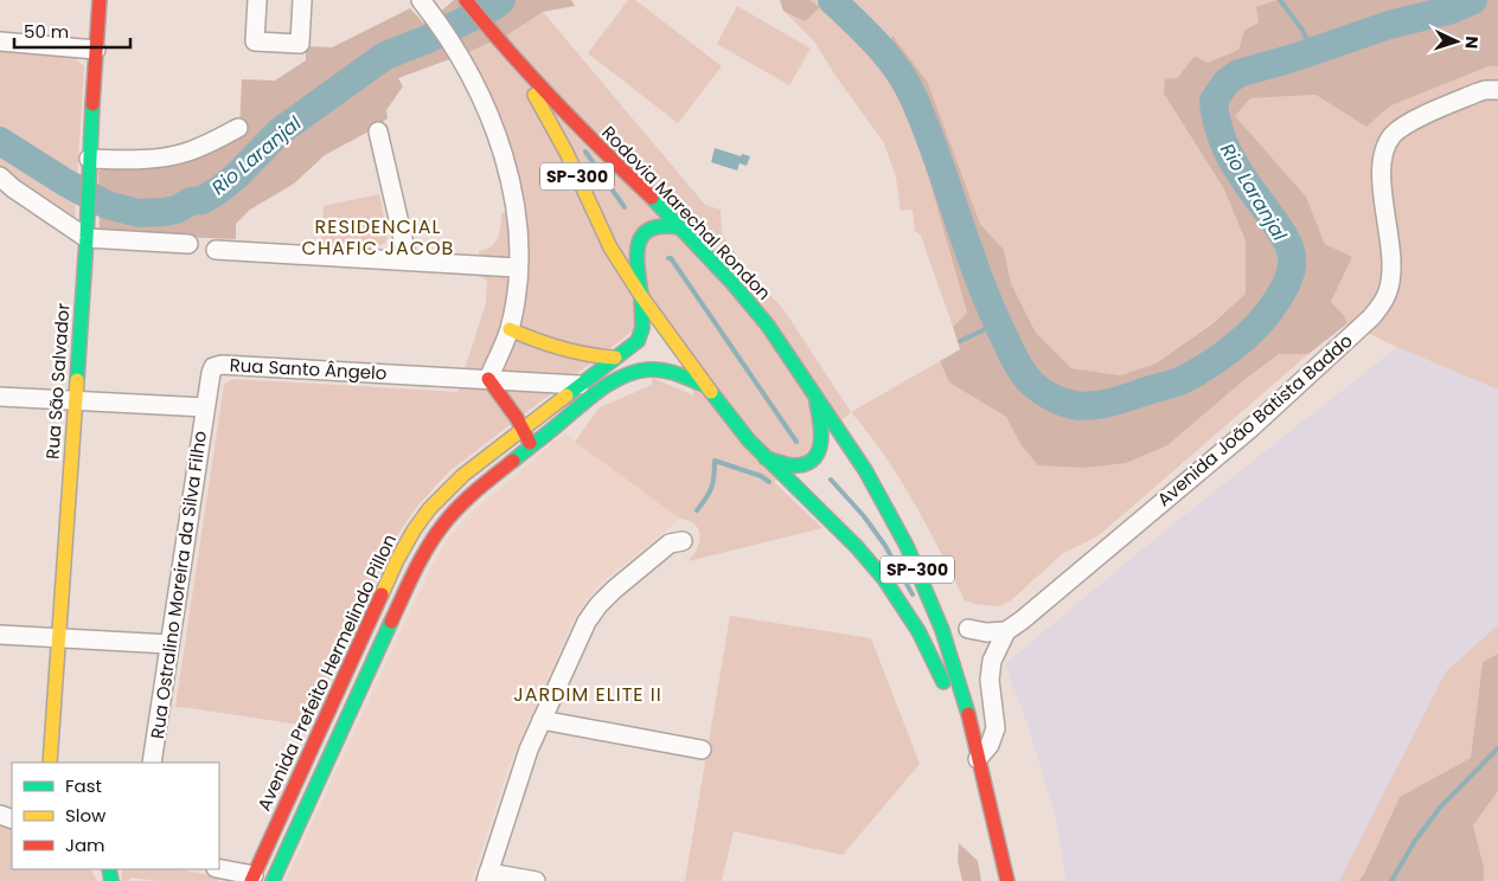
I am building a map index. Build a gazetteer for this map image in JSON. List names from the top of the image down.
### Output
{
  "streets": {
    "main road": [
      "SP-300",
      "Rodovia Marechal Rondon",
      "Rua São Salvador",
      "Avenida Prefeito Hermelindo Pillon"
    ],
    "street": ["Rua Santo Ângelo", "Avenida João Batista Baddo", "Rua Ostralino Moreira da Silva Filho"]
  },
  "crossings": [
    ["Rodovia Marechal Rondon", "Avenida Prefeito Hermelindo Pillon"],
    ["Rua Santo Ângelo", "Rua Ostralino Moreira da Silva Filho"],
    ["Rua Santo Ângelo", "Avenida Prefeito Hermelindo Pillon"]
  ],
  "districts": ["RESIDENCIAL CHAFIC JACOB", "JARDIM ELITE II"],
  "water": ["Rio Laranjal"],
  "legend": ["Fast", "Slow", "Jam"],
  "scale_bar": "50 m",
  "north": "right"
}
